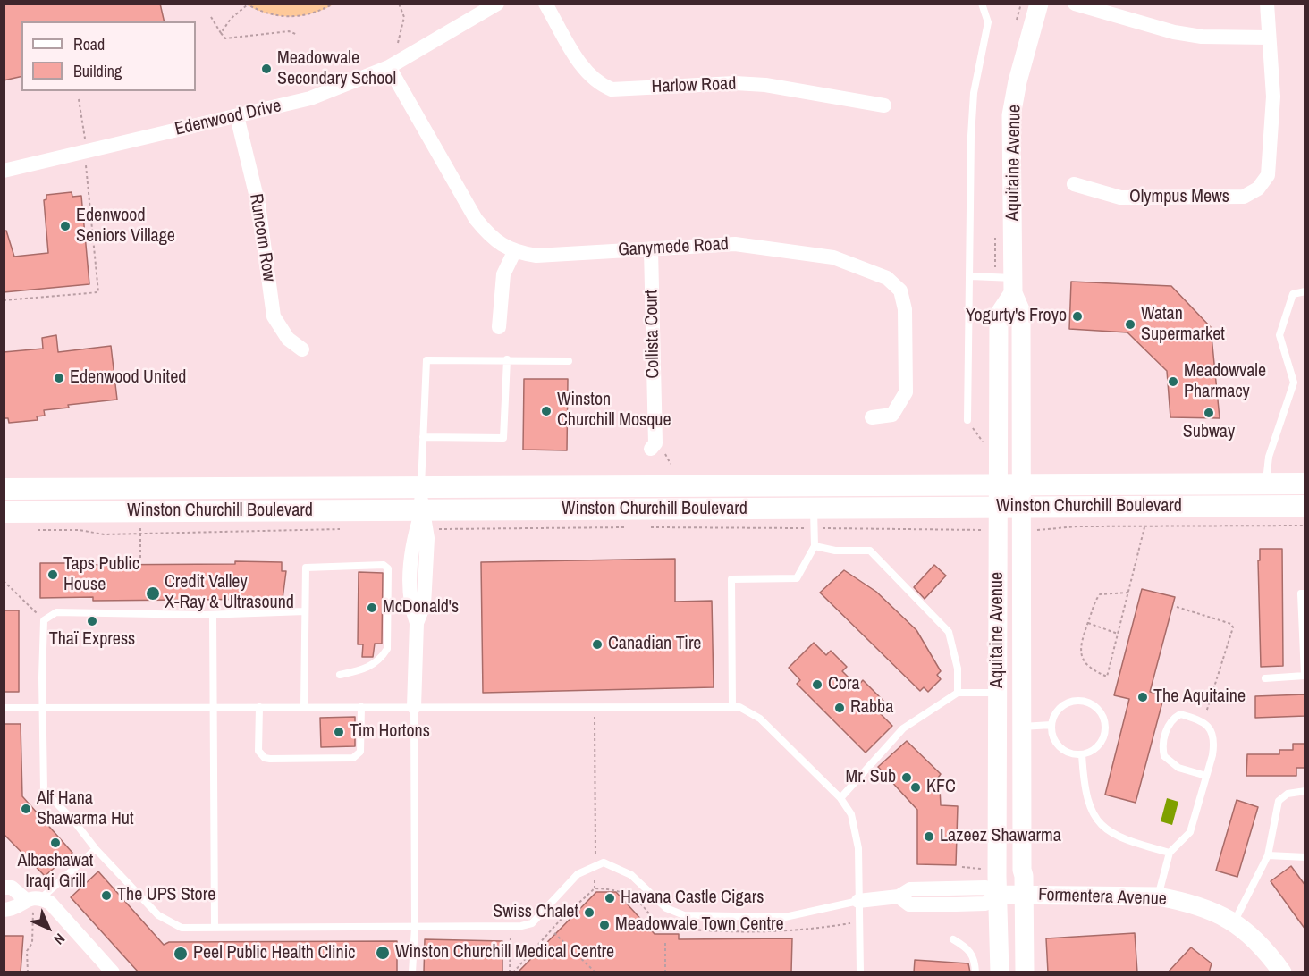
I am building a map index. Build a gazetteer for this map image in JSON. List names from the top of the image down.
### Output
{
  "streets": {
    "main road": ["Winston Churchill Boulevard"],
    "street": [
      "Harlow Road",
      "Edenwood Drive",
      "Aquitaine Avenue",
      "Olympus Mews",
      "Runcorn Row",
      "Ganymede Road",
      "Collista Court",
      "Formentera Avenue"
    ]
  },
  "crossings": [
    ["Edenwood Drive", "Runcorn Row"],
    ["Edenwood Drive", "Ganymede Road"],
    ["Aquitaine Avenue", "Winston Churchill Boulevard"],
    ["Aquitaine Avenue", "Formentera Avenue"],
    ["Ganymede Road", "Collista Court"]
  ],
  "places": [
    "Meadowvale Secondary School",
    "Edenwood Seniors Village",
    "Yogurty's Froyo",
    "Watan Supermarket",
    "Edenwood United",
    "Meadowvale Pharmacy",
    "Winston Churchill Mosque",
    "Subway",
    "Taps Public House",
    "Credit Valley X-Ray & Ultrasound",
    "McDonald's",
    "Thaï Express",
    "Canadian Tire",
    "Cora",
    "The Aquitaine",
    "Rabba",
    "Tim Hortons",
    "Mr. Sub",
    "KFC",
    "Alf Hana Shawarma Hut",
    "Lazeez Shawarma",
    "Albashawat Iraqi Grill",
    "The UPS Store",
    "Havana Castle Cigars",
    "Swiss Chalet",
    "Meadowvale Town Centre",
    "Winston Churchill Medical Centre",
    "Peel Public Health Clinic"
  ],
  "legend": ["Road", "Building"],
  "north": "bottom right"
}
